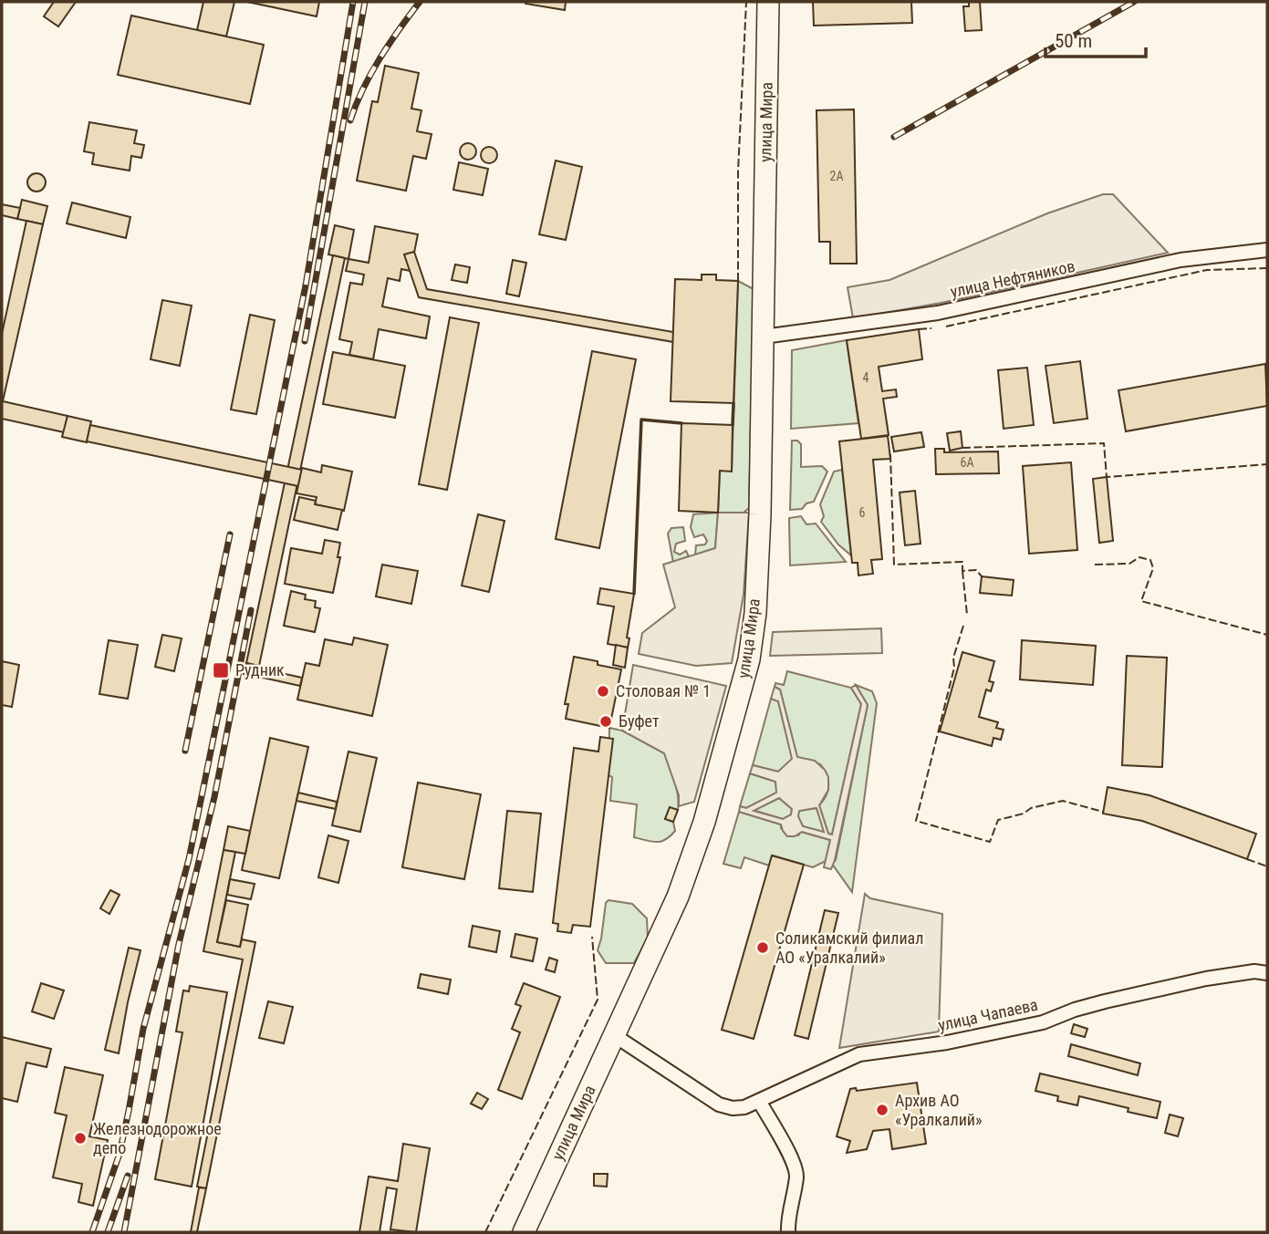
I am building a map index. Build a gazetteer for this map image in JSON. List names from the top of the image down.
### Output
{
  "streets": {
    "highway": ["улица Мира"],
    "street": ["улица Нефтяников", "улица Чапаева"]
  },
  "crossings": [
    ["улица Мира", "улица Нефтяников"],
    ["улица Мира", "улица Чапаева"]
  ],
  "places": {
    "transit": ["Рудник"],
    "other": [
      "Столовая № 1",
      "Буфет",
      "Соликамский филиал АО «Уралкалий»",
      "Архив АО «Уралкалий»",
      "Железнодорожное депо"
    ]
  },
  "house_numbers": [
    "2А",
    "4",
    "6А",
    "6"
  ],
  "scale_bar": "50 m"
}
